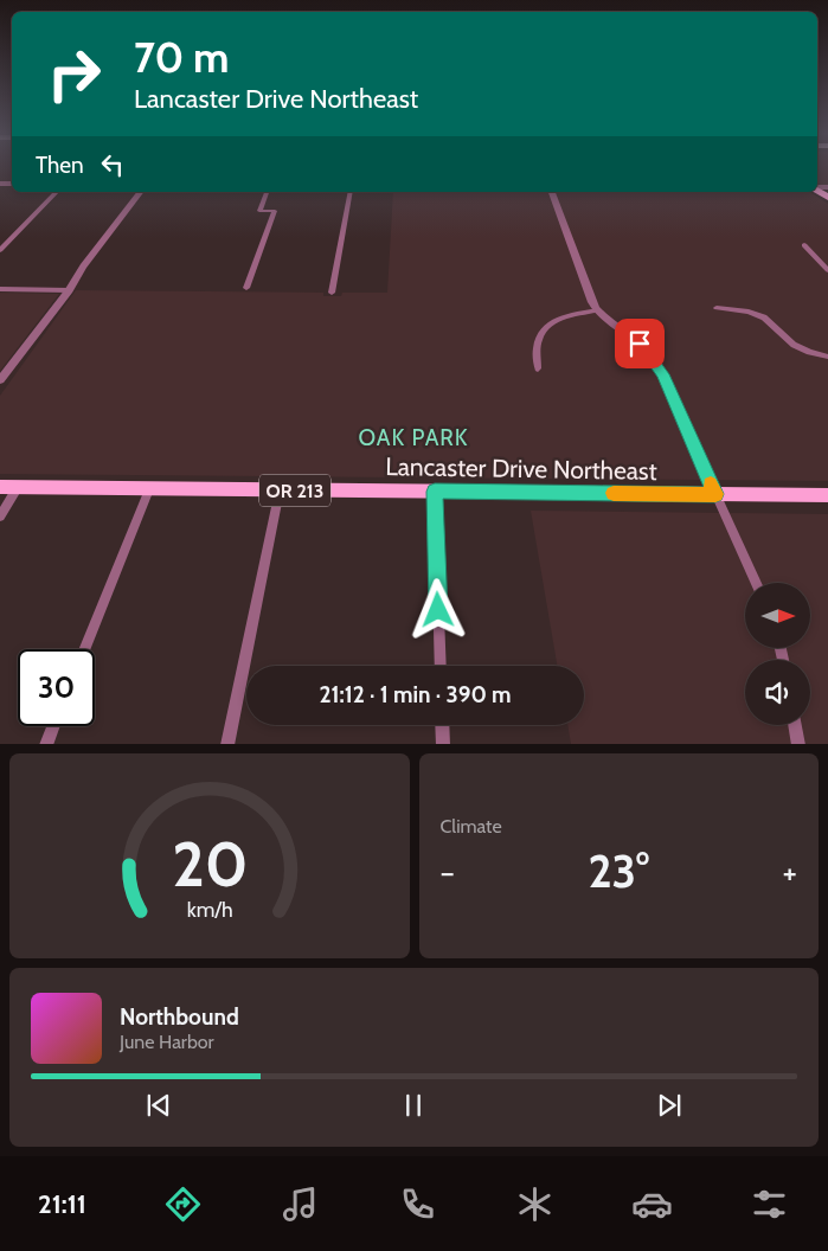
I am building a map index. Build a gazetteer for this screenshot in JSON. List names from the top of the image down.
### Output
{
  "streets": {
    "main road": ["Lancaster Drive Northeast", "OR 213"]
  },
  "districts": ["OAK PARK"],
  "north": "right",
  "page": {
    "turn": ["70 m", "Lancaster Drive Northeast"],
    "then": "Then",
    "limit": "30",
    "trip": "21:12 · 1 min · 390 m",
    "tile": "Climate",
    "heat": ["−", "23°", "+"],
    "song": ["Northbound", "June Harbor"],
    "tabs": "21:11",
    "gauge": ["20", "km/h"]
  }
}
